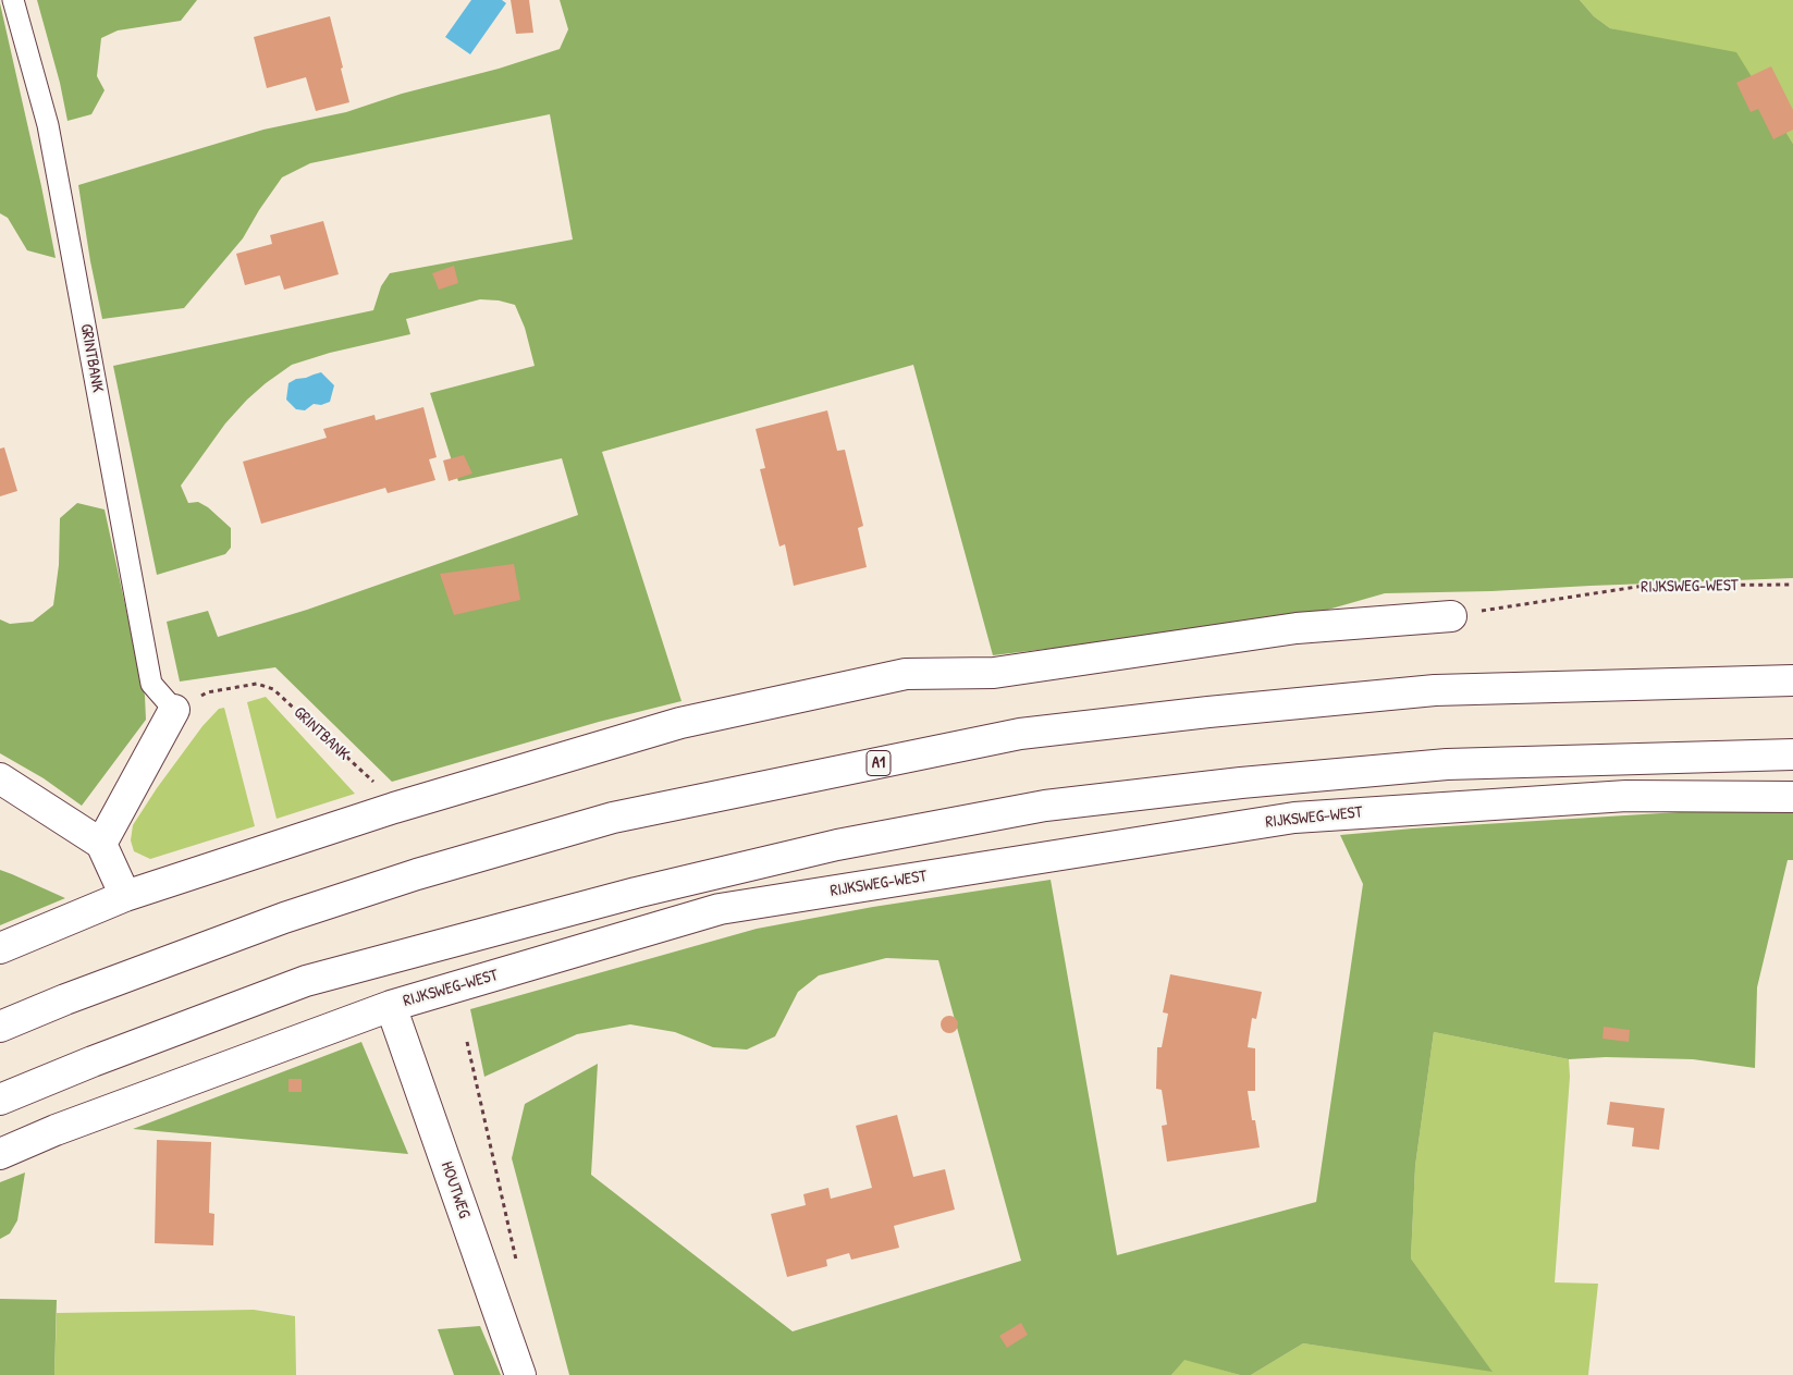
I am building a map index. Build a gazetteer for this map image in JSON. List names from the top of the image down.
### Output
{
  "streets": {
    "main road": ["RIJKSWEG-WEST", "A1", "HOUTWEG"],
    "lane": ["GRINTBANK"]
  },
  "crossings": [
    ["RIJKSWEG-WEST", "HOUTWEG"]
  ]
}
